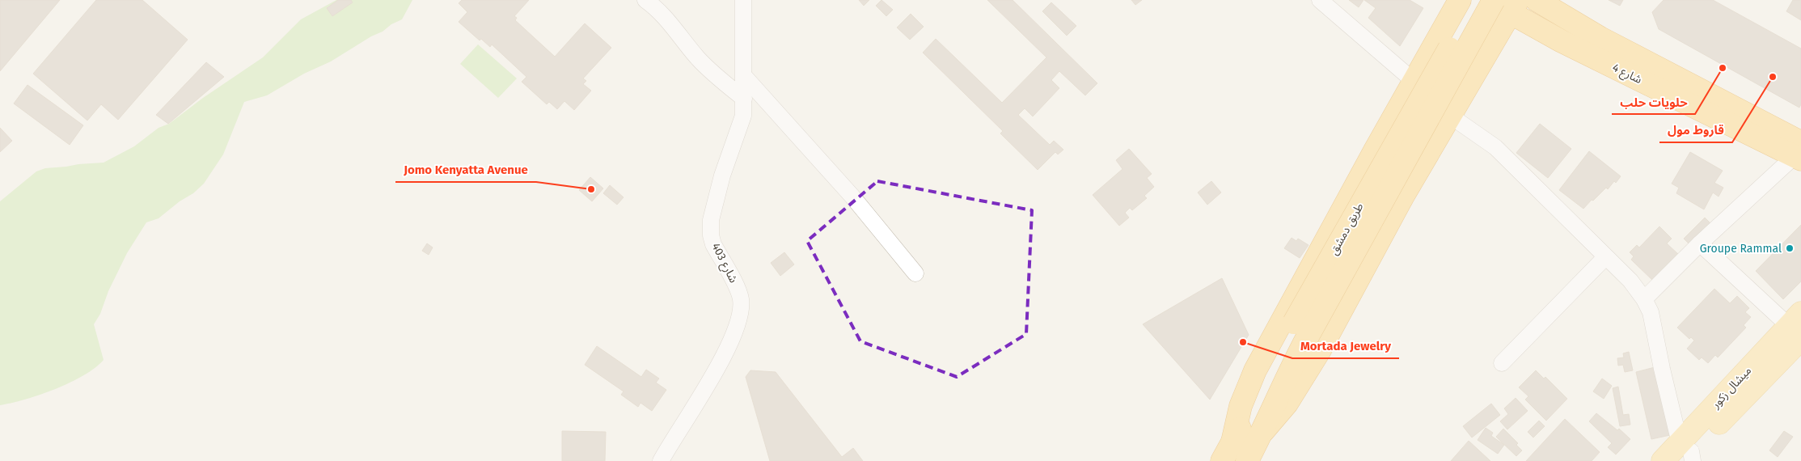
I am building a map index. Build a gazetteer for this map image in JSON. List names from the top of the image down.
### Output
{
  "streets": {
    "highway": ["شارع 4", "طريق دمشق"],
    "main road": ["ميشال زكور"],
    "street": ["شارع 403"]
  },
  "places": [
    "حلويات حلب",
    "قاروط مول",
    "Jomo Kenyatta Avenue",
    "Groupe Rammal",
    "Mortada Jewelry"
  ]
}
